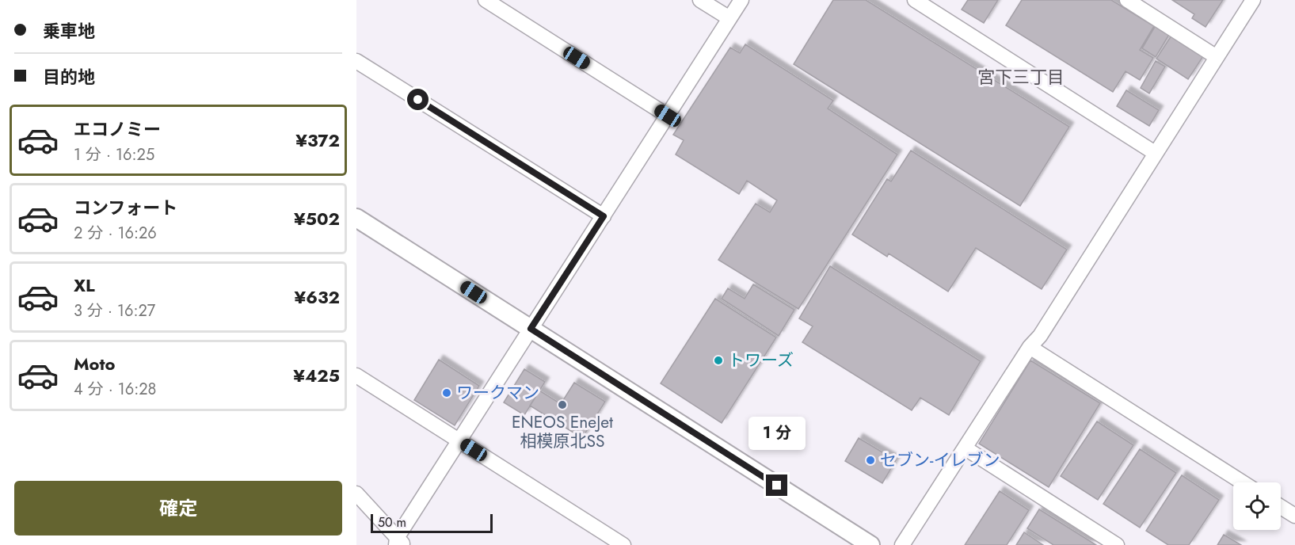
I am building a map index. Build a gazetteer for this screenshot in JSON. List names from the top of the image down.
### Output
{
  "districts": ["宮下三丁目"],
  "places": [
    "トワーズ",
    "ワークマン",
    "ENEOS EneJet 相模原北SS",
    "セブン-イレブン"
  ],
  "scale_bar": "50 m",
  "page": {
    "banner": ["乗車地", "目的地"],
    "list": [
      {
        "name": "エコノミー",
        "note": "1 分 · 16:25",
        "value": "¥372"
      },
      {
        "name": "コンフォート",
        "note": "2 分 · 16:26",
        "value": "¥502"
      },
      {
        "name": "XL",
        "note": "3 分 · 16:27",
        "value": "¥632"
      },
      {
        "name": "Moto",
        "note": "4 分 · 16:28",
        "value": "¥425"
      }
    ],
    "bubble": "1 分",
    "buttons": "確定",
    "scale": "50 m"
  }
}
